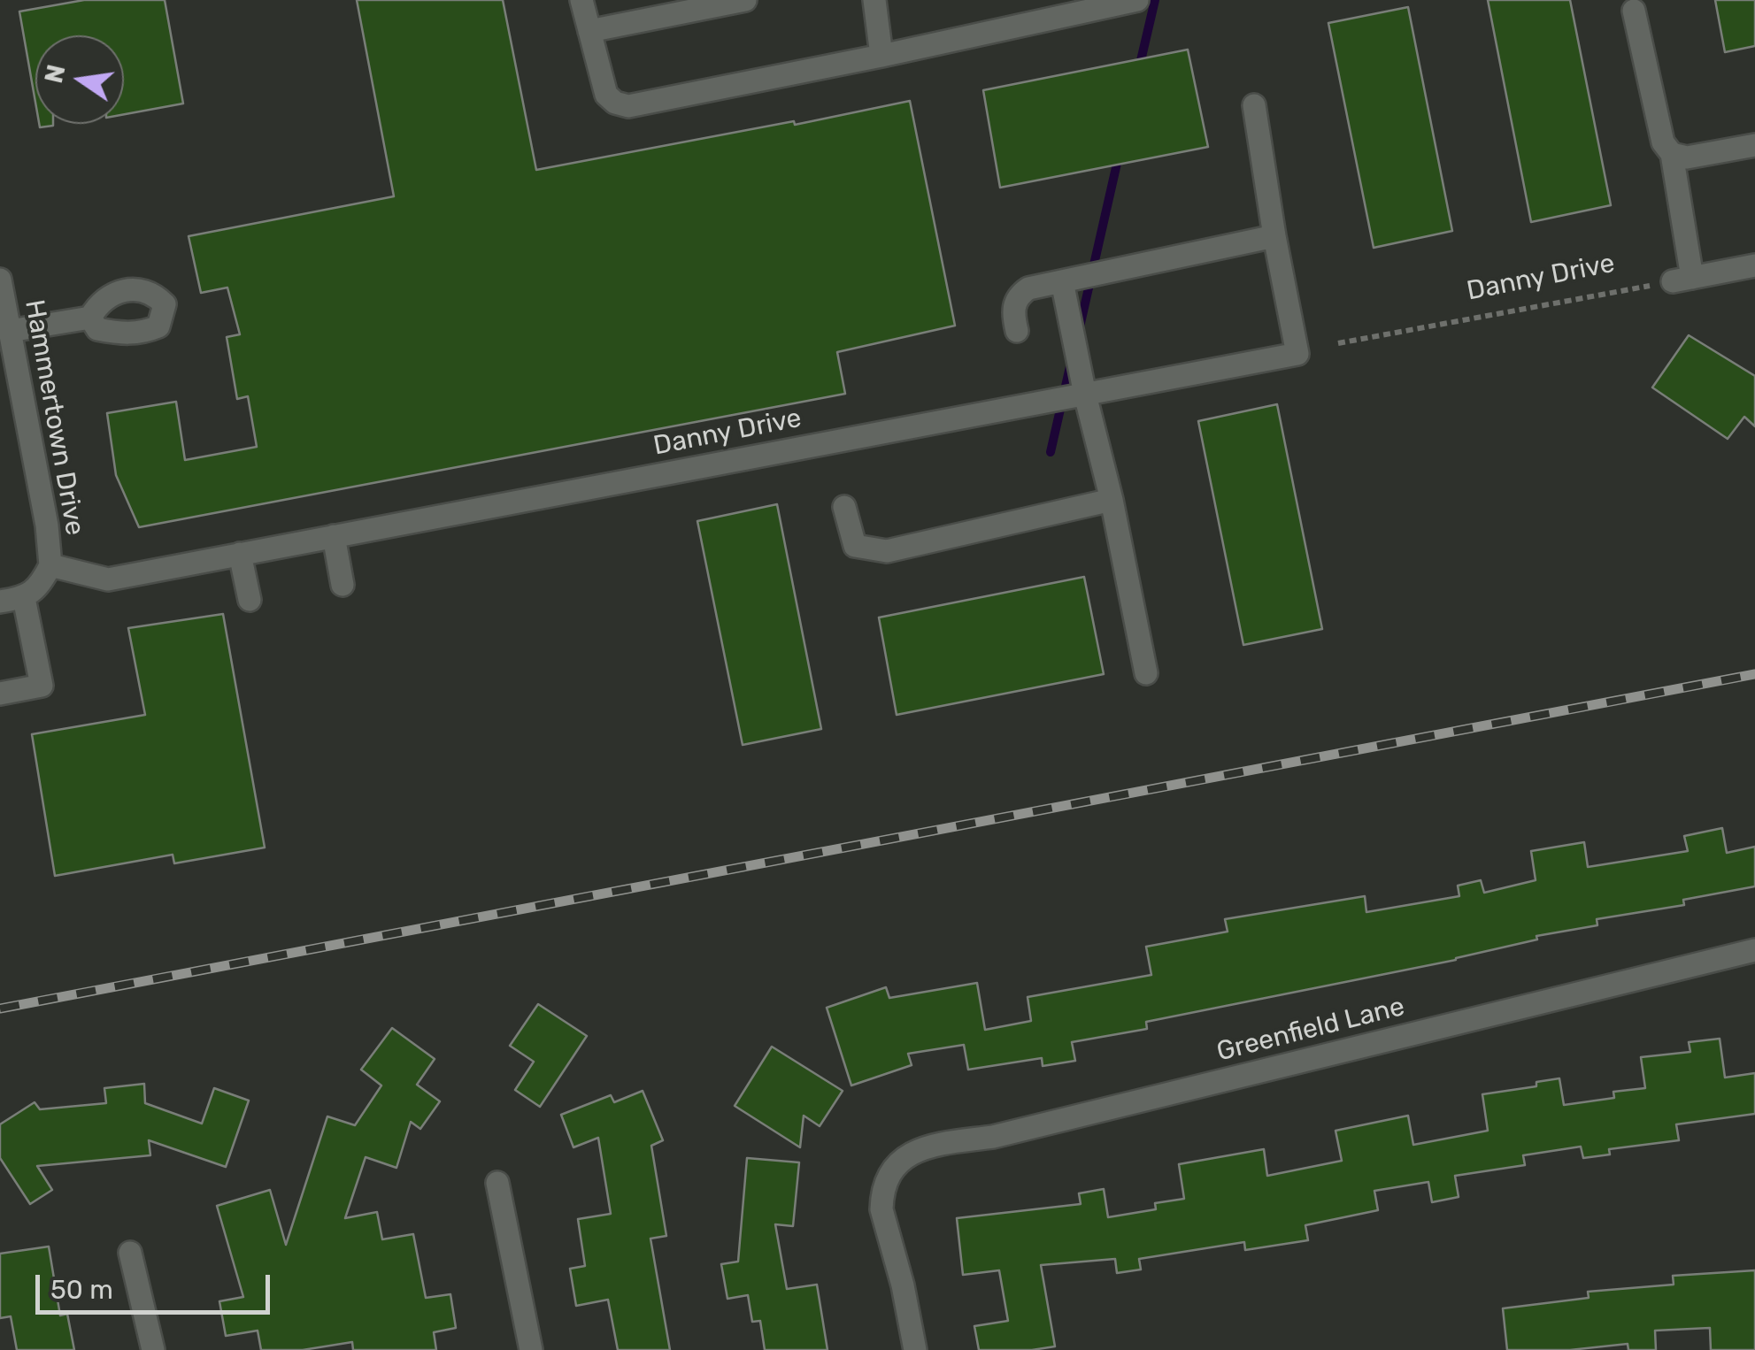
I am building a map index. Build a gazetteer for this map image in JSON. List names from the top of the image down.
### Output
{
  "streets": {
    "street": ["Danny Drive", "Hammertown Drive", "Greenfield Lane"]
  },
  "crossings": [
    ["Danny Drive", "Hammertown Drive"]
  ],
  "scale_bar": "50 m",
  "north": "left"
}
